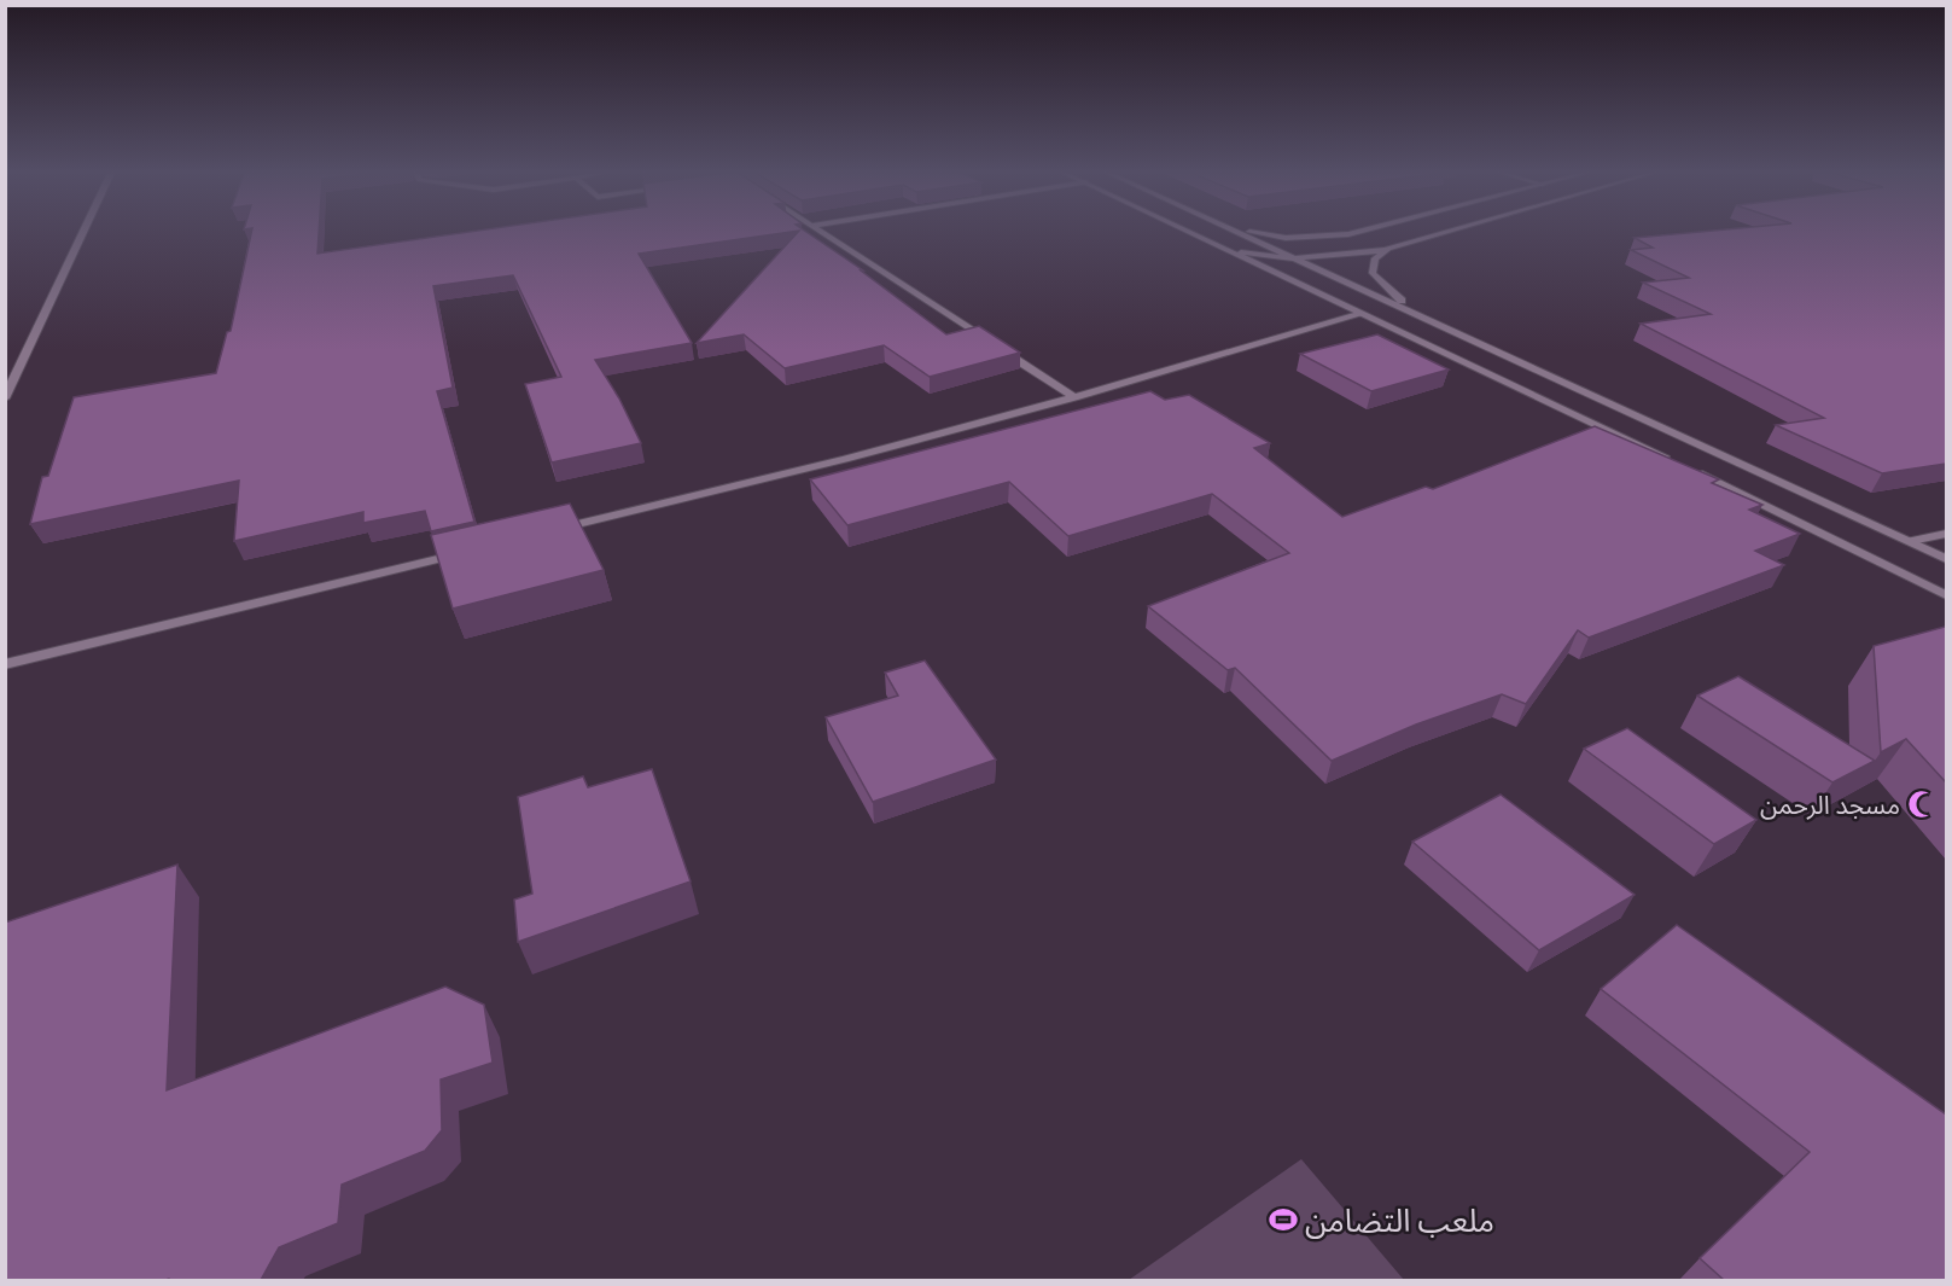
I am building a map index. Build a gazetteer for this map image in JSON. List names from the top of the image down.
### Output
{
  "places": {
    "mosque": ["مسجد الرحمن"],
    "sports": ["ملعب التضامن"]
  }
}
